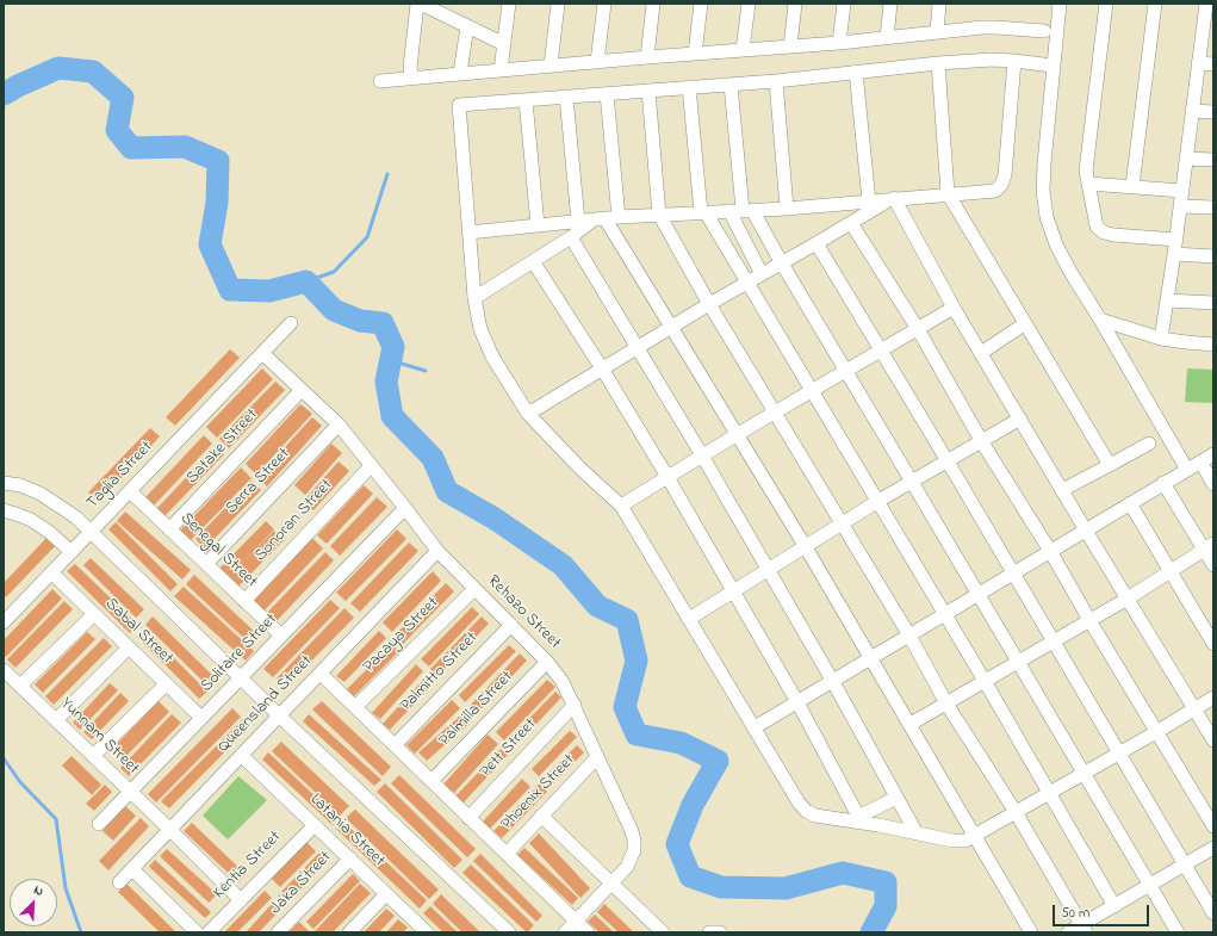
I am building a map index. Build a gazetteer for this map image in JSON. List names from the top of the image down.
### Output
{
  "streets": {
    "street": [
      "Satake Street",
      "Taglia Street",
      "Serra Street",
      "Sonoran Street",
      "Senegal Street",
      "Rehazo Street",
      "Sabal Street",
      "Pacaya Street",
      "Solitaire Street",
      "Palmitto Street",
      "Queensland Street",
      "Palmilla Street",
      "Yunnam Street",
      "Pett Street",
      "Phoenix Street",
      "Latania Street",
      "Kentia Street",
      "Jaka Street"
    ]
  },
  "crossings": [
    ["Satake Street", "Senegal Street"],
    ["Satake Street", "Rehazo Street"],
    ["Taglia Street", "Senegal Street"],
    ["Taglia Street", "Rehazo Street"],
    ["Taglia Street", "Sabal Street"],
    ["Serra Street", "Senegal Street"],
    ["Serra Street", "Rehazo Street"],
    ["Sonoran Street", "Senegal Street"],
    ["Sonoran Street", "Rehazo Street"],
    ["Senegal Street", "Solitaire Street"],
    ["Rehazo Street", "Pacaya Street"],
    ["Rehazo Street", "Solitaire Street"],
    ["Rehazo Street", "Palmitto Street"],
    ["Rehazo Street", "Queensland Street"],
    ["Rehazo Street", "Palmilla Street"],
    ["Rehazo Street", "Pett Street"],
    ["Rehazo Street", "Phoenix Street"],
    ["Sabal Street", "Solitaire Street"],
    ["Solitaire Street", "Yunnam Street"],
    ["Queensland Street", "Yunnam Street"],
    ["Queensland Street", "Latania Street"],
    ["Yunnam Street", "Kentia Street"],
    ["Latania Street", "Kentia Street"],
    ["Latania Street", "Jaka Street"]
  ],
  "scale_bar": "50 m",
  "north": "top right"
}
